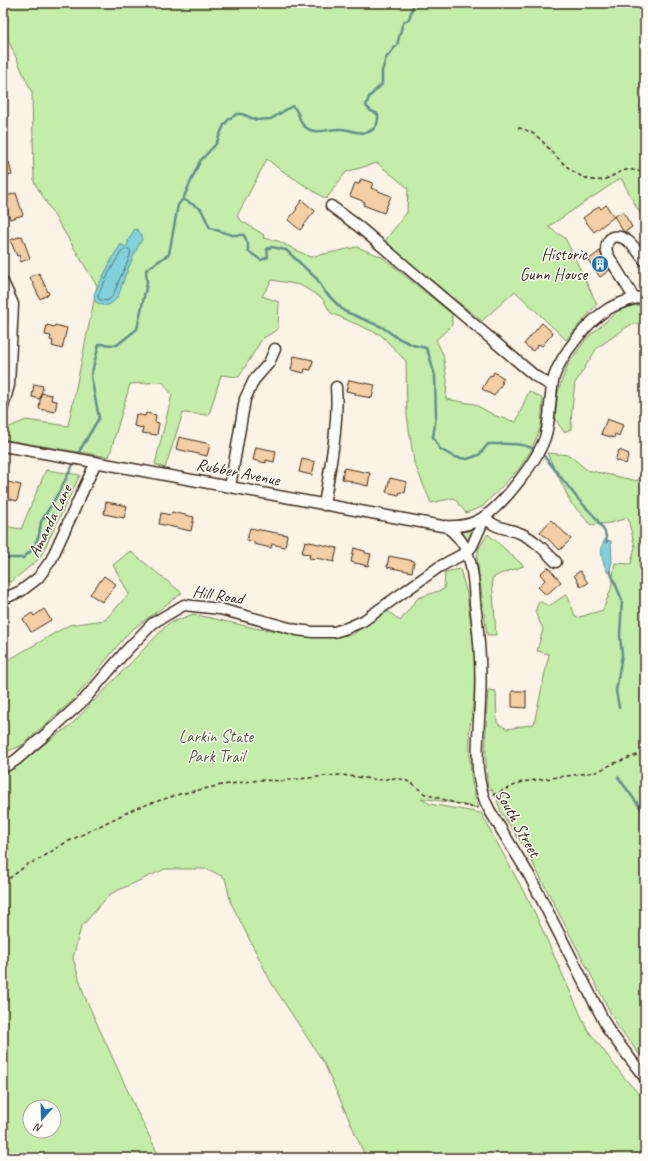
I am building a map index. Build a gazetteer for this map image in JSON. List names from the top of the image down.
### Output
{
  "streets": {
    "street": [
      "Rubber Avenue",
      "Amanda Lane",
      "Hill Road",
      "South Street"
    ]
  },
  "crossings": [
    ["Rubber Avenue", "Amanda Lane"],
    ["Rubber Avenue", "South Street"],
    ["Hill Road", "South Street"]
  ],
  "parks": ["Larkin State Park Trail"],
  "places": {
    "building": ["Historic Gunn House"]
  },
  "north": "bottom"
}
